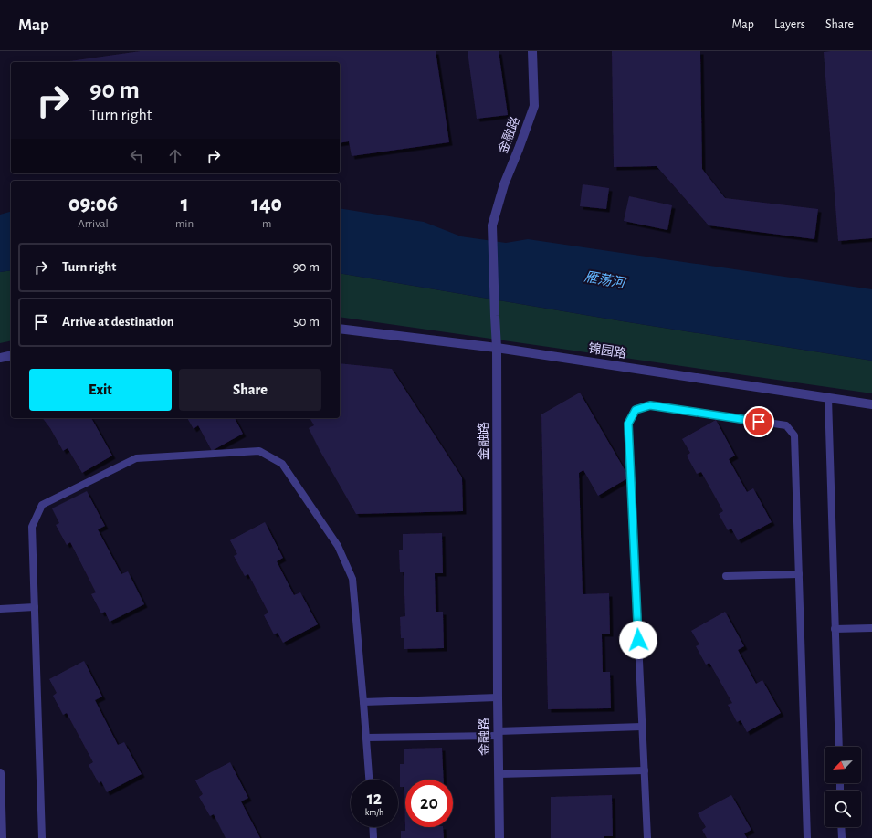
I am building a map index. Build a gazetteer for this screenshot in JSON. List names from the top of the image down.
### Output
{
  "streets": {
    "street": ["金融路", "锦园路"]
  },
  "crossings": [
    ["金融路", "锦园路"]
  ],
  "water": ["雁荡河"],
  "north": "bottom left",
  "page": {
    "header": "Map",
    "nav": ["Map", "Layers", "Share"],
    "turn": ["90 m", "Turn right"],
    "eta": [
      "09:06",
      "Arrival",
      "1",
      "min",
      "140",
      "m"
    ],
    "list": [
      {
        "name": "Turn right",
        "value": "90 m"
      },
      {
        "name": "Arrive at destination",
        "value": "50 m"
      }
    ],
    "buttons": ["Exit", "Share"],
    "speed": "12 km/h",
    "limit": "20"
  }
}
